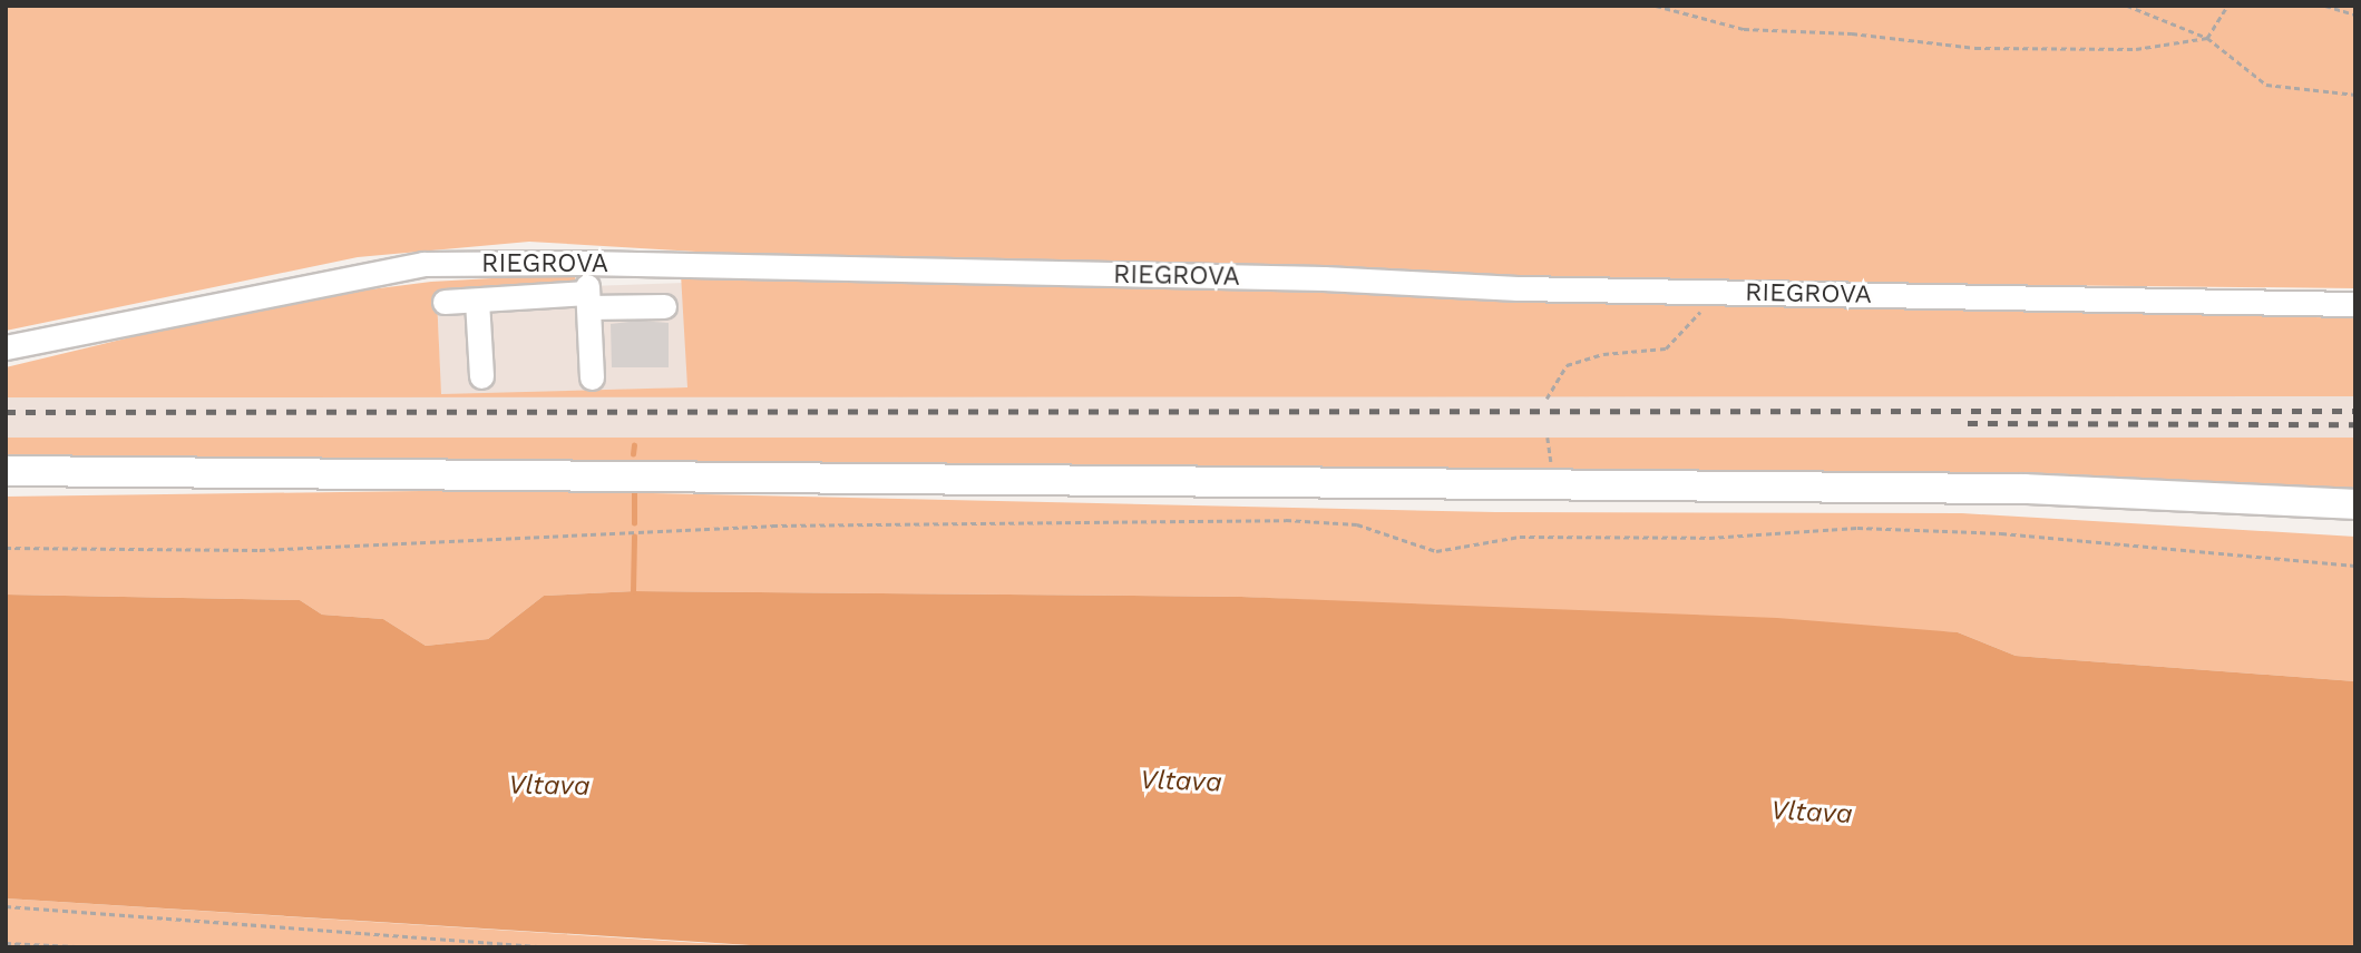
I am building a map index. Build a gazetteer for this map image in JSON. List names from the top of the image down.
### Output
{
  "streets": {
    "street": ["RIEGROVA"]
  },
  "water": ["Vltava"]
}
